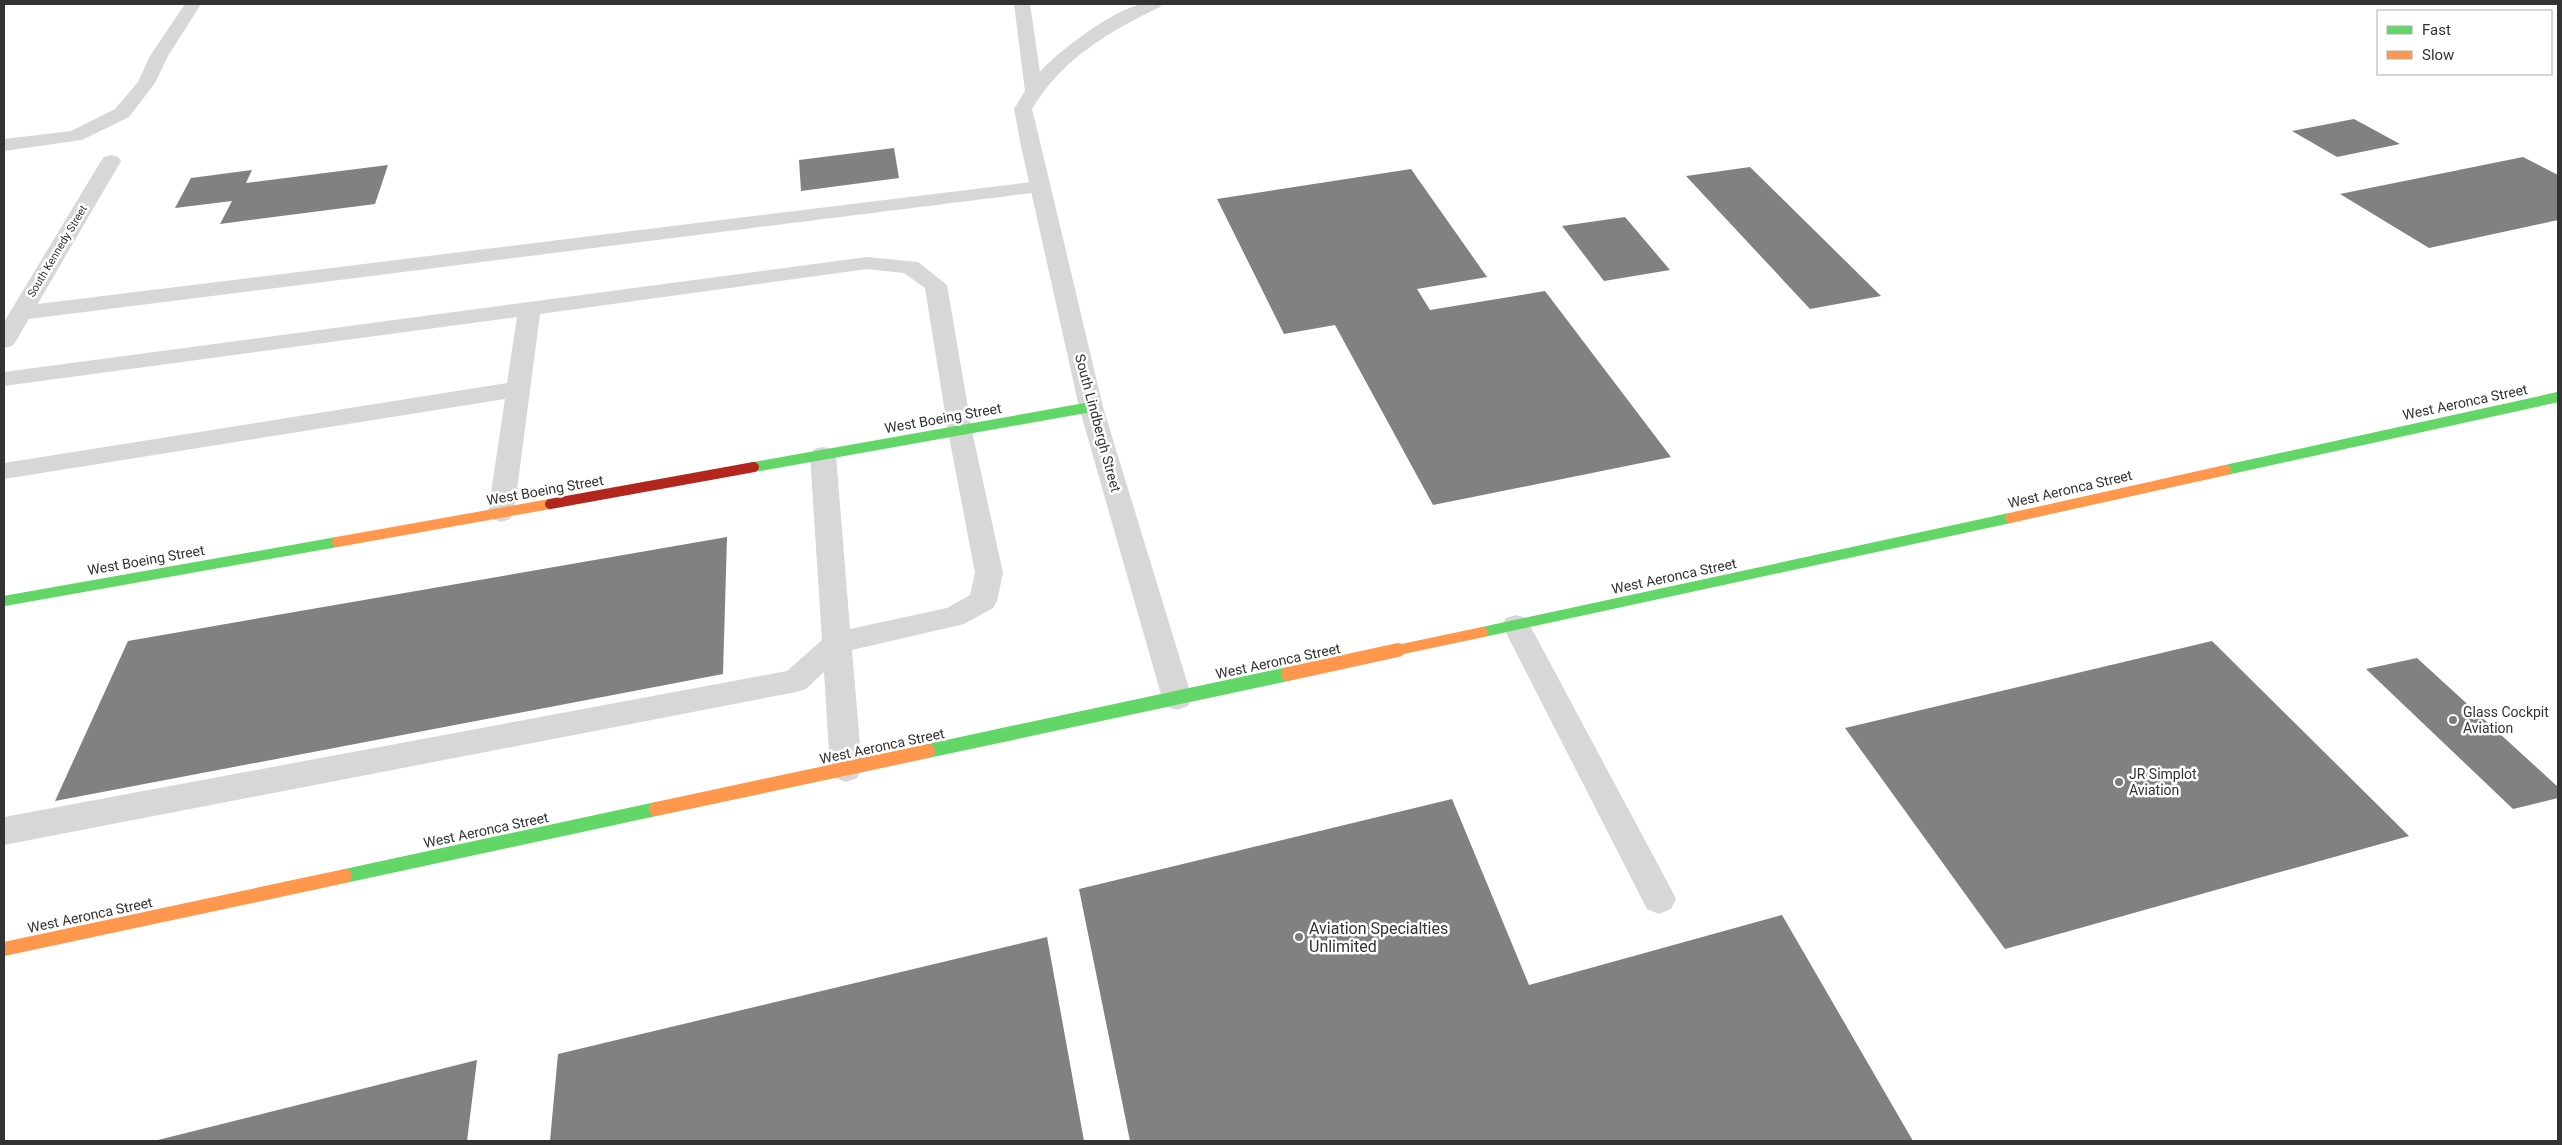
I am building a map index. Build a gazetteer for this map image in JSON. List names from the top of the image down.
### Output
{
  "streets": {
    "street": [
      "South Kennedy Street",
      "West Aeronca Street",
      "West Boeing Street",
      "South Lindbergh Street"
    ]
  },
  "crossings": [
    ["West Aeronca Street", "South Lindbergh Street"],
    ["West Boeing Street", "South Lindbergh Street"]
  ],
  "places": ["Glass Cockpit Aviation", "JR Simplot Aviation", "Aviation Specialties Unlimited"],
  "legend": ["Fast", "Slow"]
}
